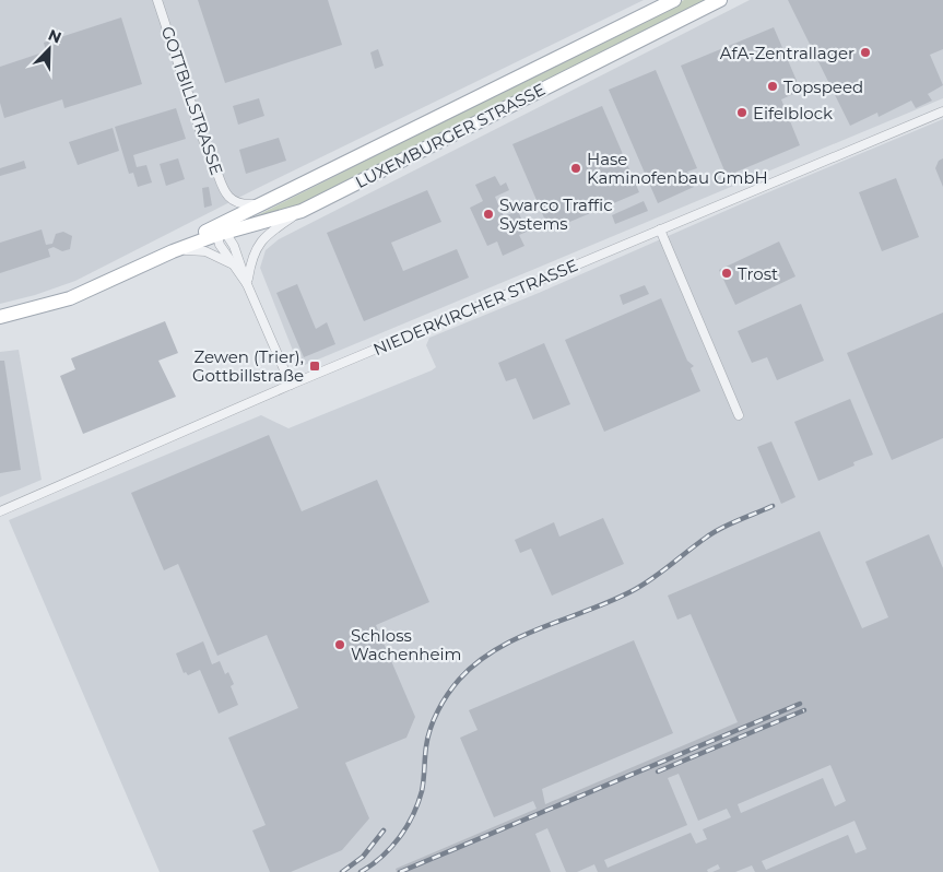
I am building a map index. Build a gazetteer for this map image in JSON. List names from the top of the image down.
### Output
{
  "streets": {
    "main road": ["LUXEMBURGER STRASSE"],
    "street": ["GOTTBILLSTRASSE", "NIEDERKIRCHER STRASSE"]
  },
  "crossings": [
    ["GOTTBILLSTRASSE", "LUXEMBURGER STRASSE"]
  ],
  "places": {
    "other": [
      "AfA-Zentrallager",
      "Topspeed",
      "Eifelblock",
      "Hase Kaminofenbau GmbH",
      "Swarco Traffic Systems",
      "Trost",
      "Schloss Wachenheim"
    ],
    "transit": ["Zewen (Trier), Gottbillstraße"]
  },
  "north": "top right"
}
